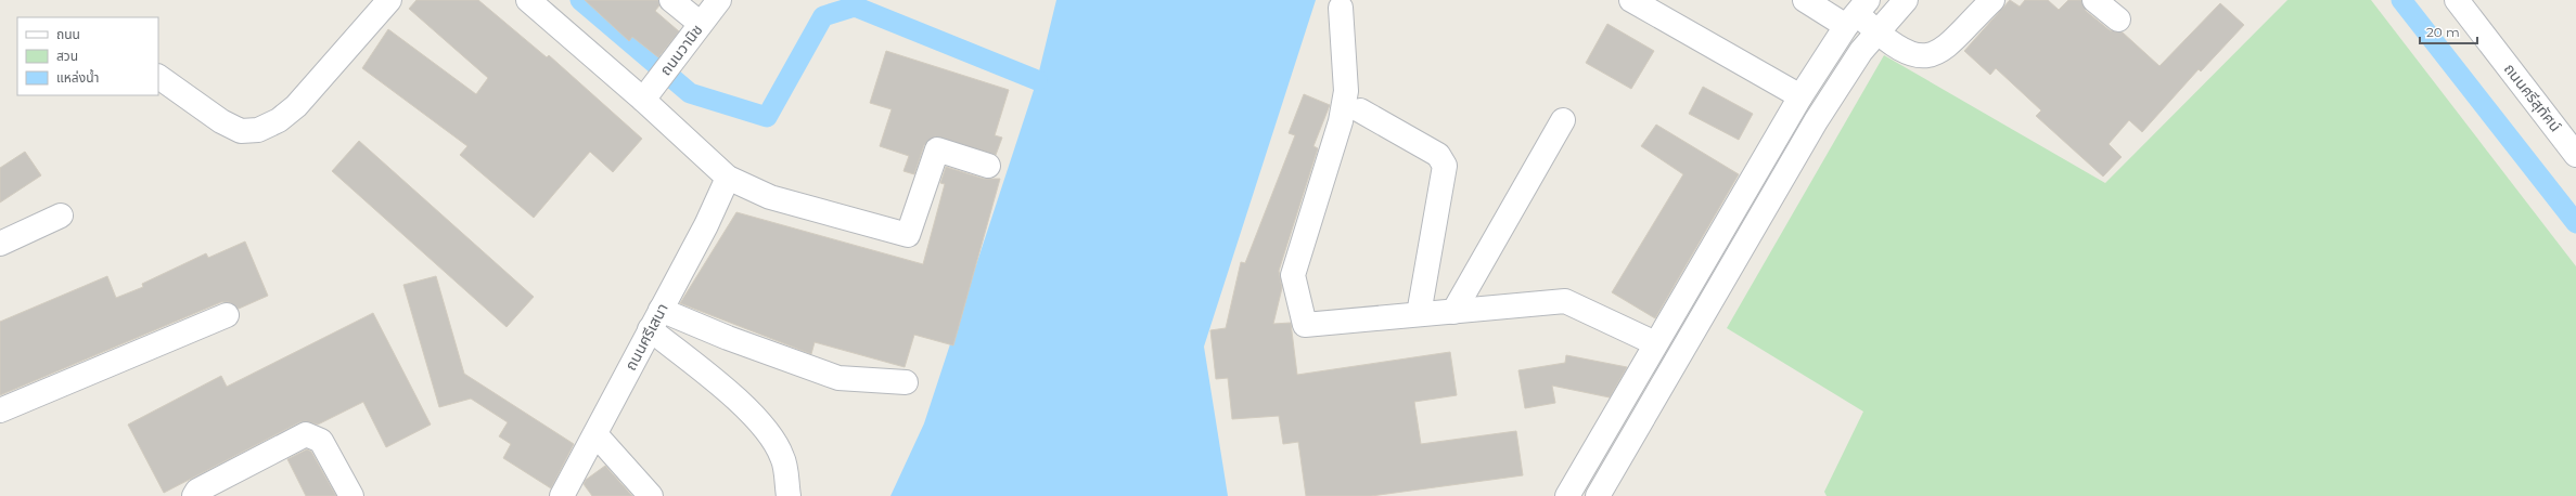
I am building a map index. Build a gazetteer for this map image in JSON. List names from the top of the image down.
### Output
{
  "streets": {
    "street": ["ถนนวานิช", "ถนนศรีสุทัศน์", "ถนนศรีเสนา"]
  },
  "legend": ["ถนน", "สวน", "แหล่งน้ำ"],
  "scale_bar": "20 m"
}
